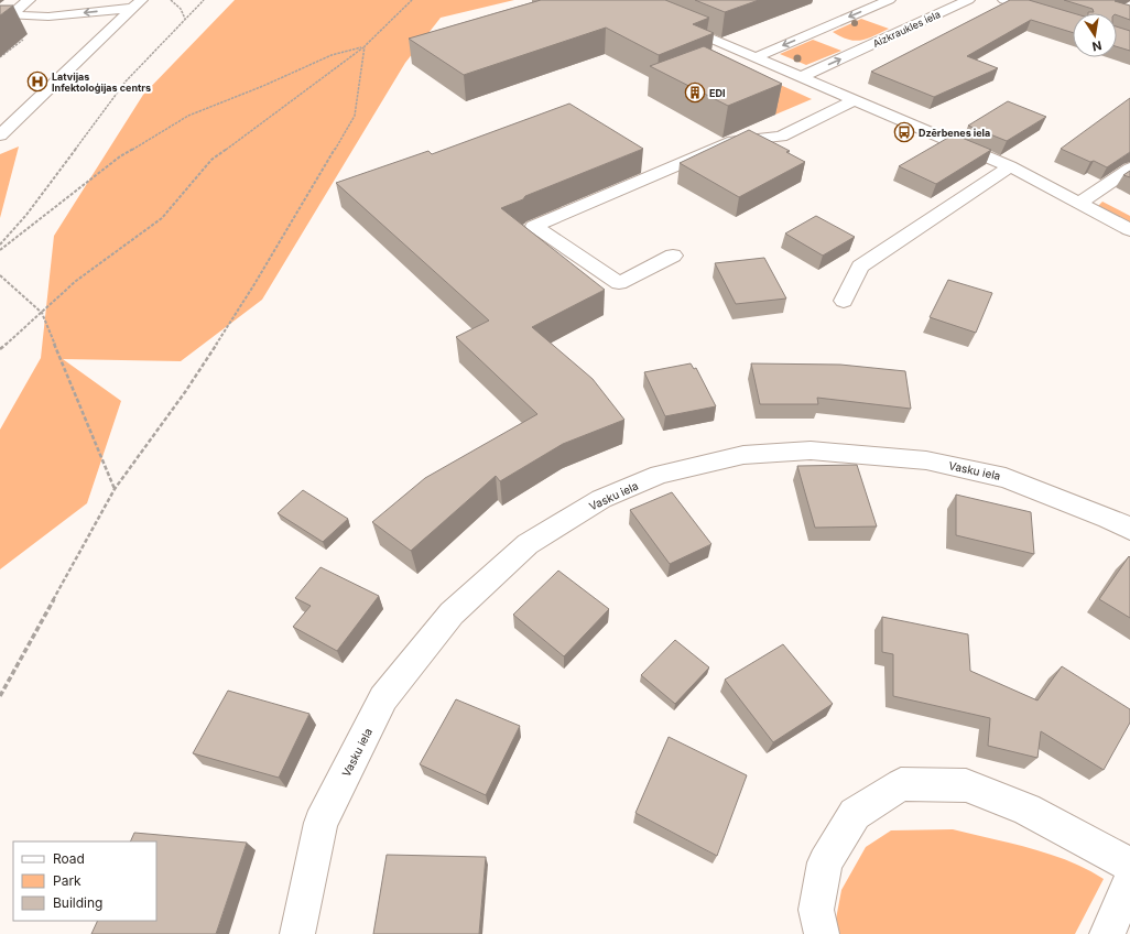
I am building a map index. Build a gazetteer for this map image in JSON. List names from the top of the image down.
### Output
{
  "streets": {
    "street": ["Aizkraukles iela", "Vasku iela"]
  },
  "places": {
    "hospital": ["Latvijas Infektoloģijas centrs"],
    "building": ["EDI"],
    "bus stop": ["Dzērbenes iela"]
  },
  "legend": ["Road", "Park", "Building"],
  "north": "bottom"
}
